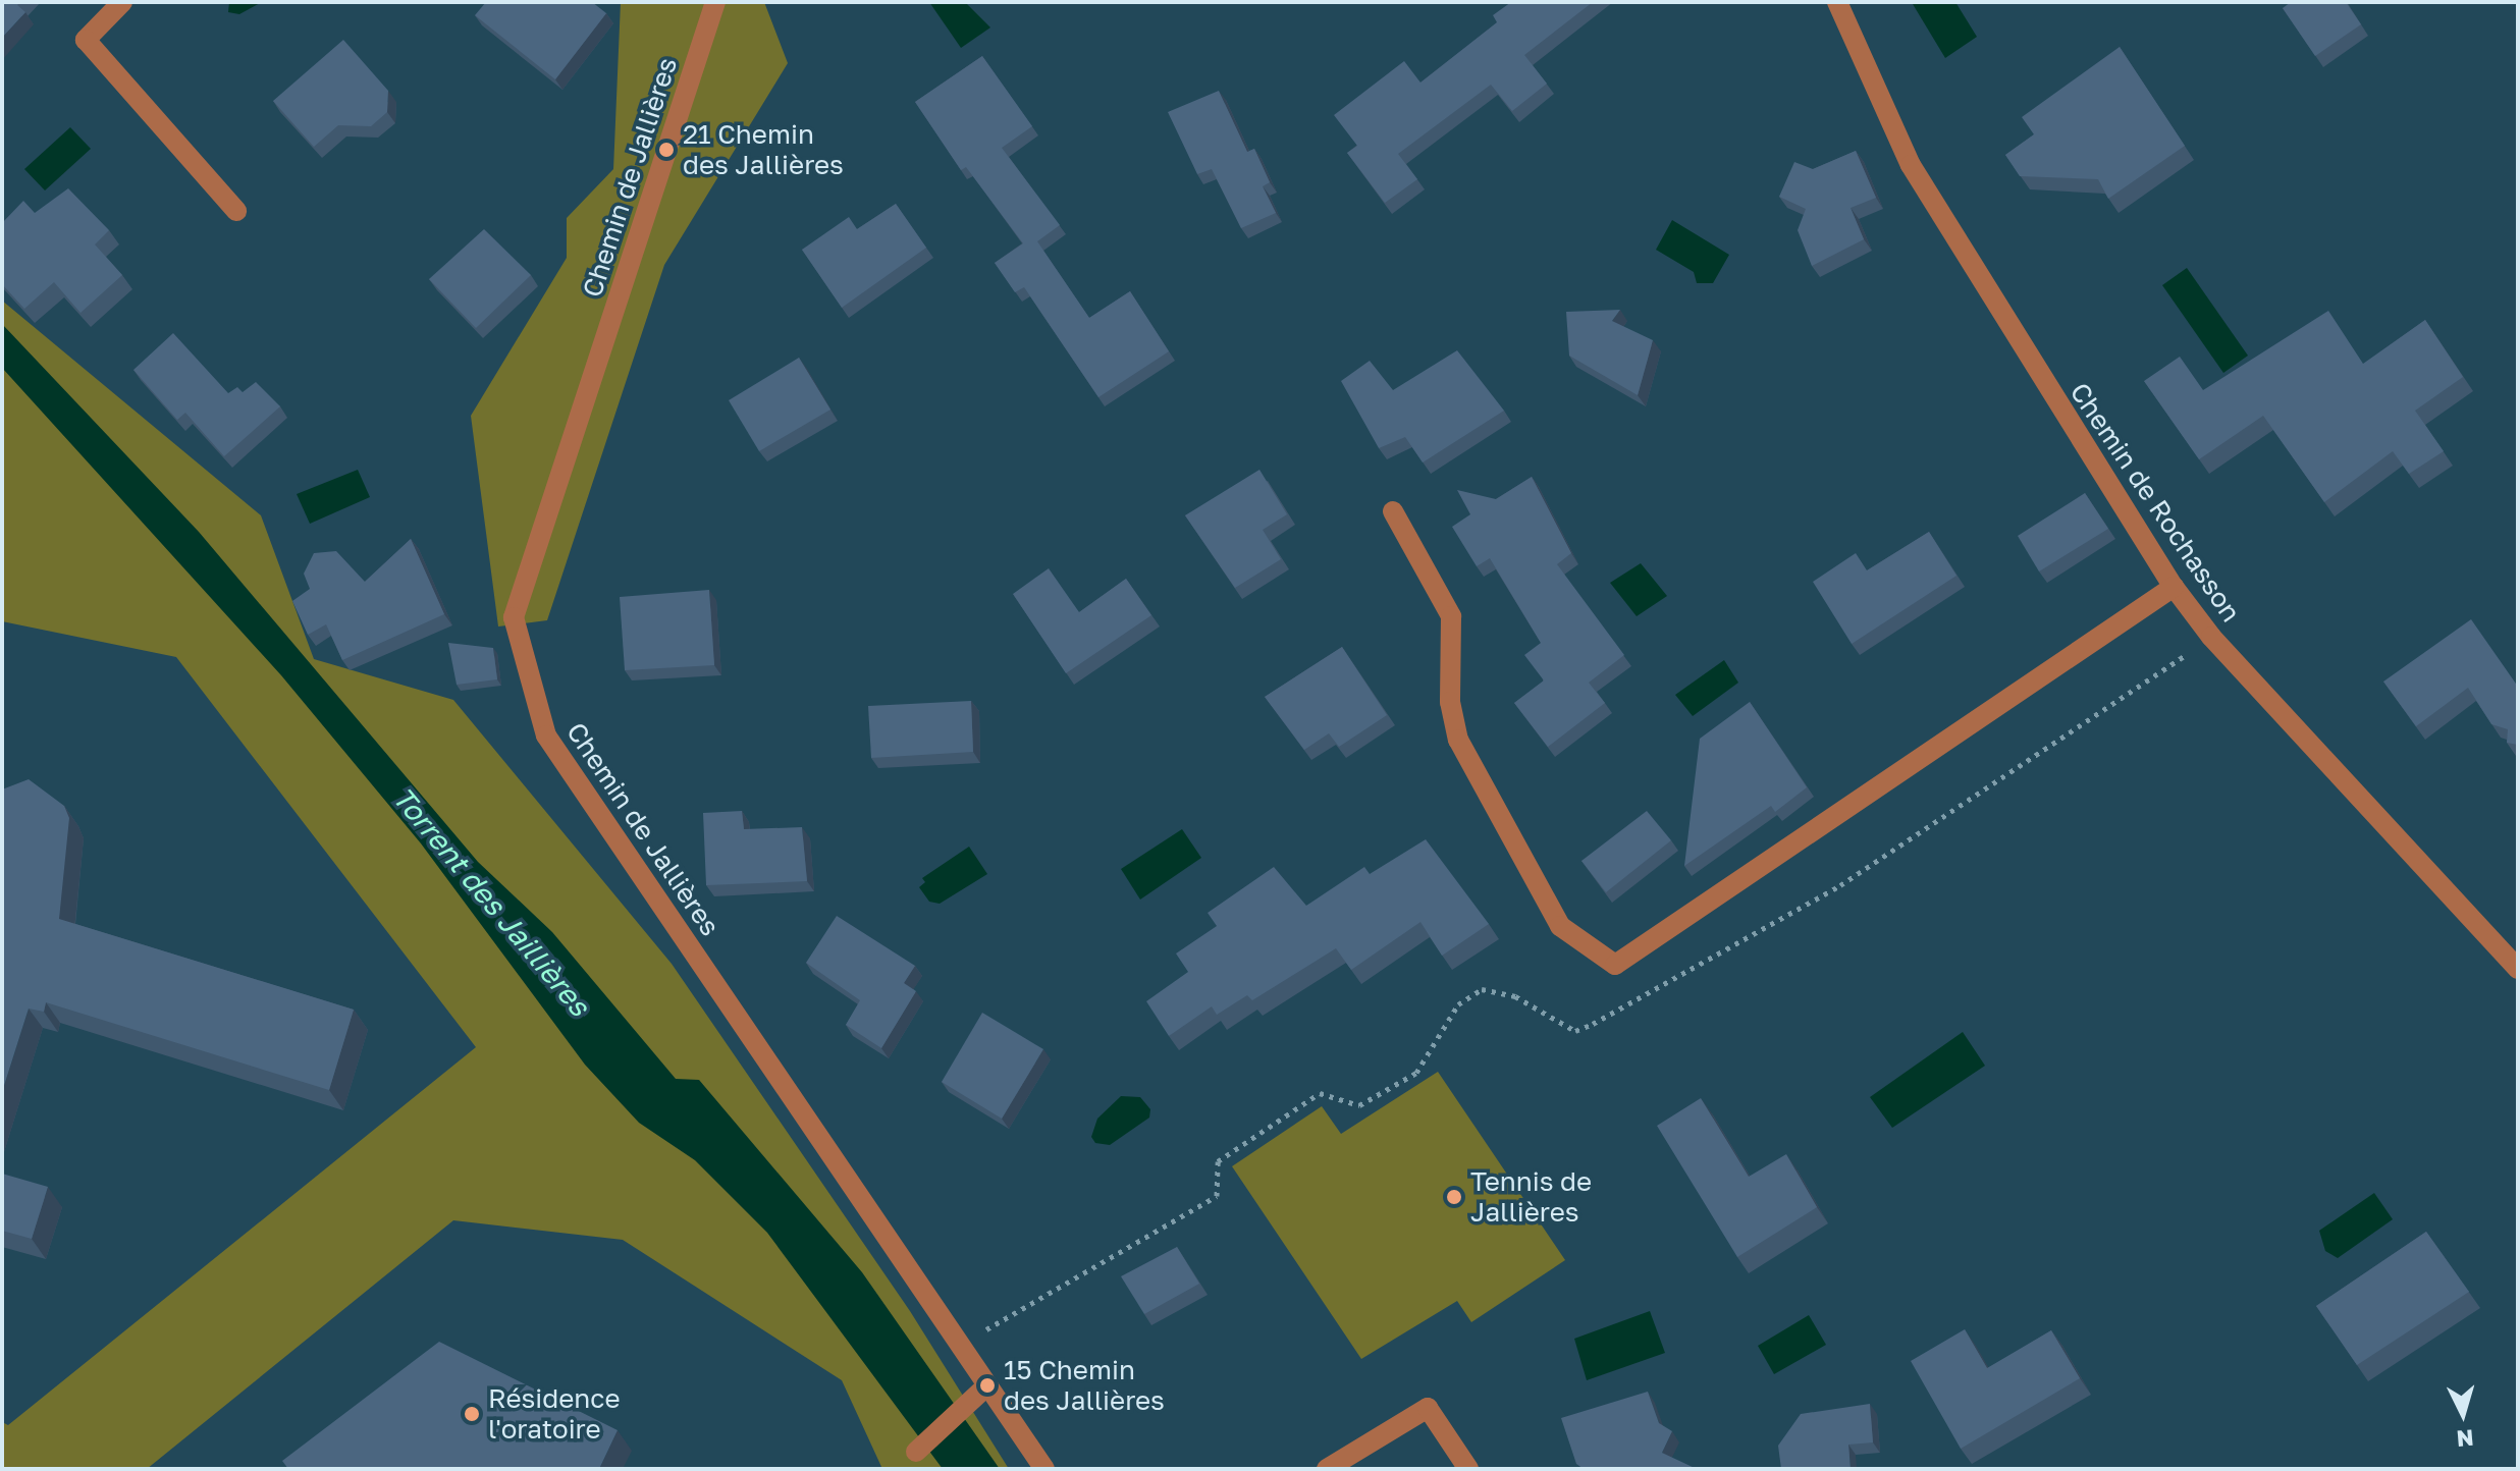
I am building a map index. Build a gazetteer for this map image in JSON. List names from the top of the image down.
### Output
{
  "streets": {
    "street": ["Chemin de Jallières", "Chemin de Rochasson"]
  },
  "water": ["Torrent des Jaillières"],
  "places": [
    "21 Chemin des Jallières",
    "Tennis de Jallières",
    "15 Chemin des Jallières",
    "Résidence l'oratoire"
  ],
  "north": "bottom"
}
